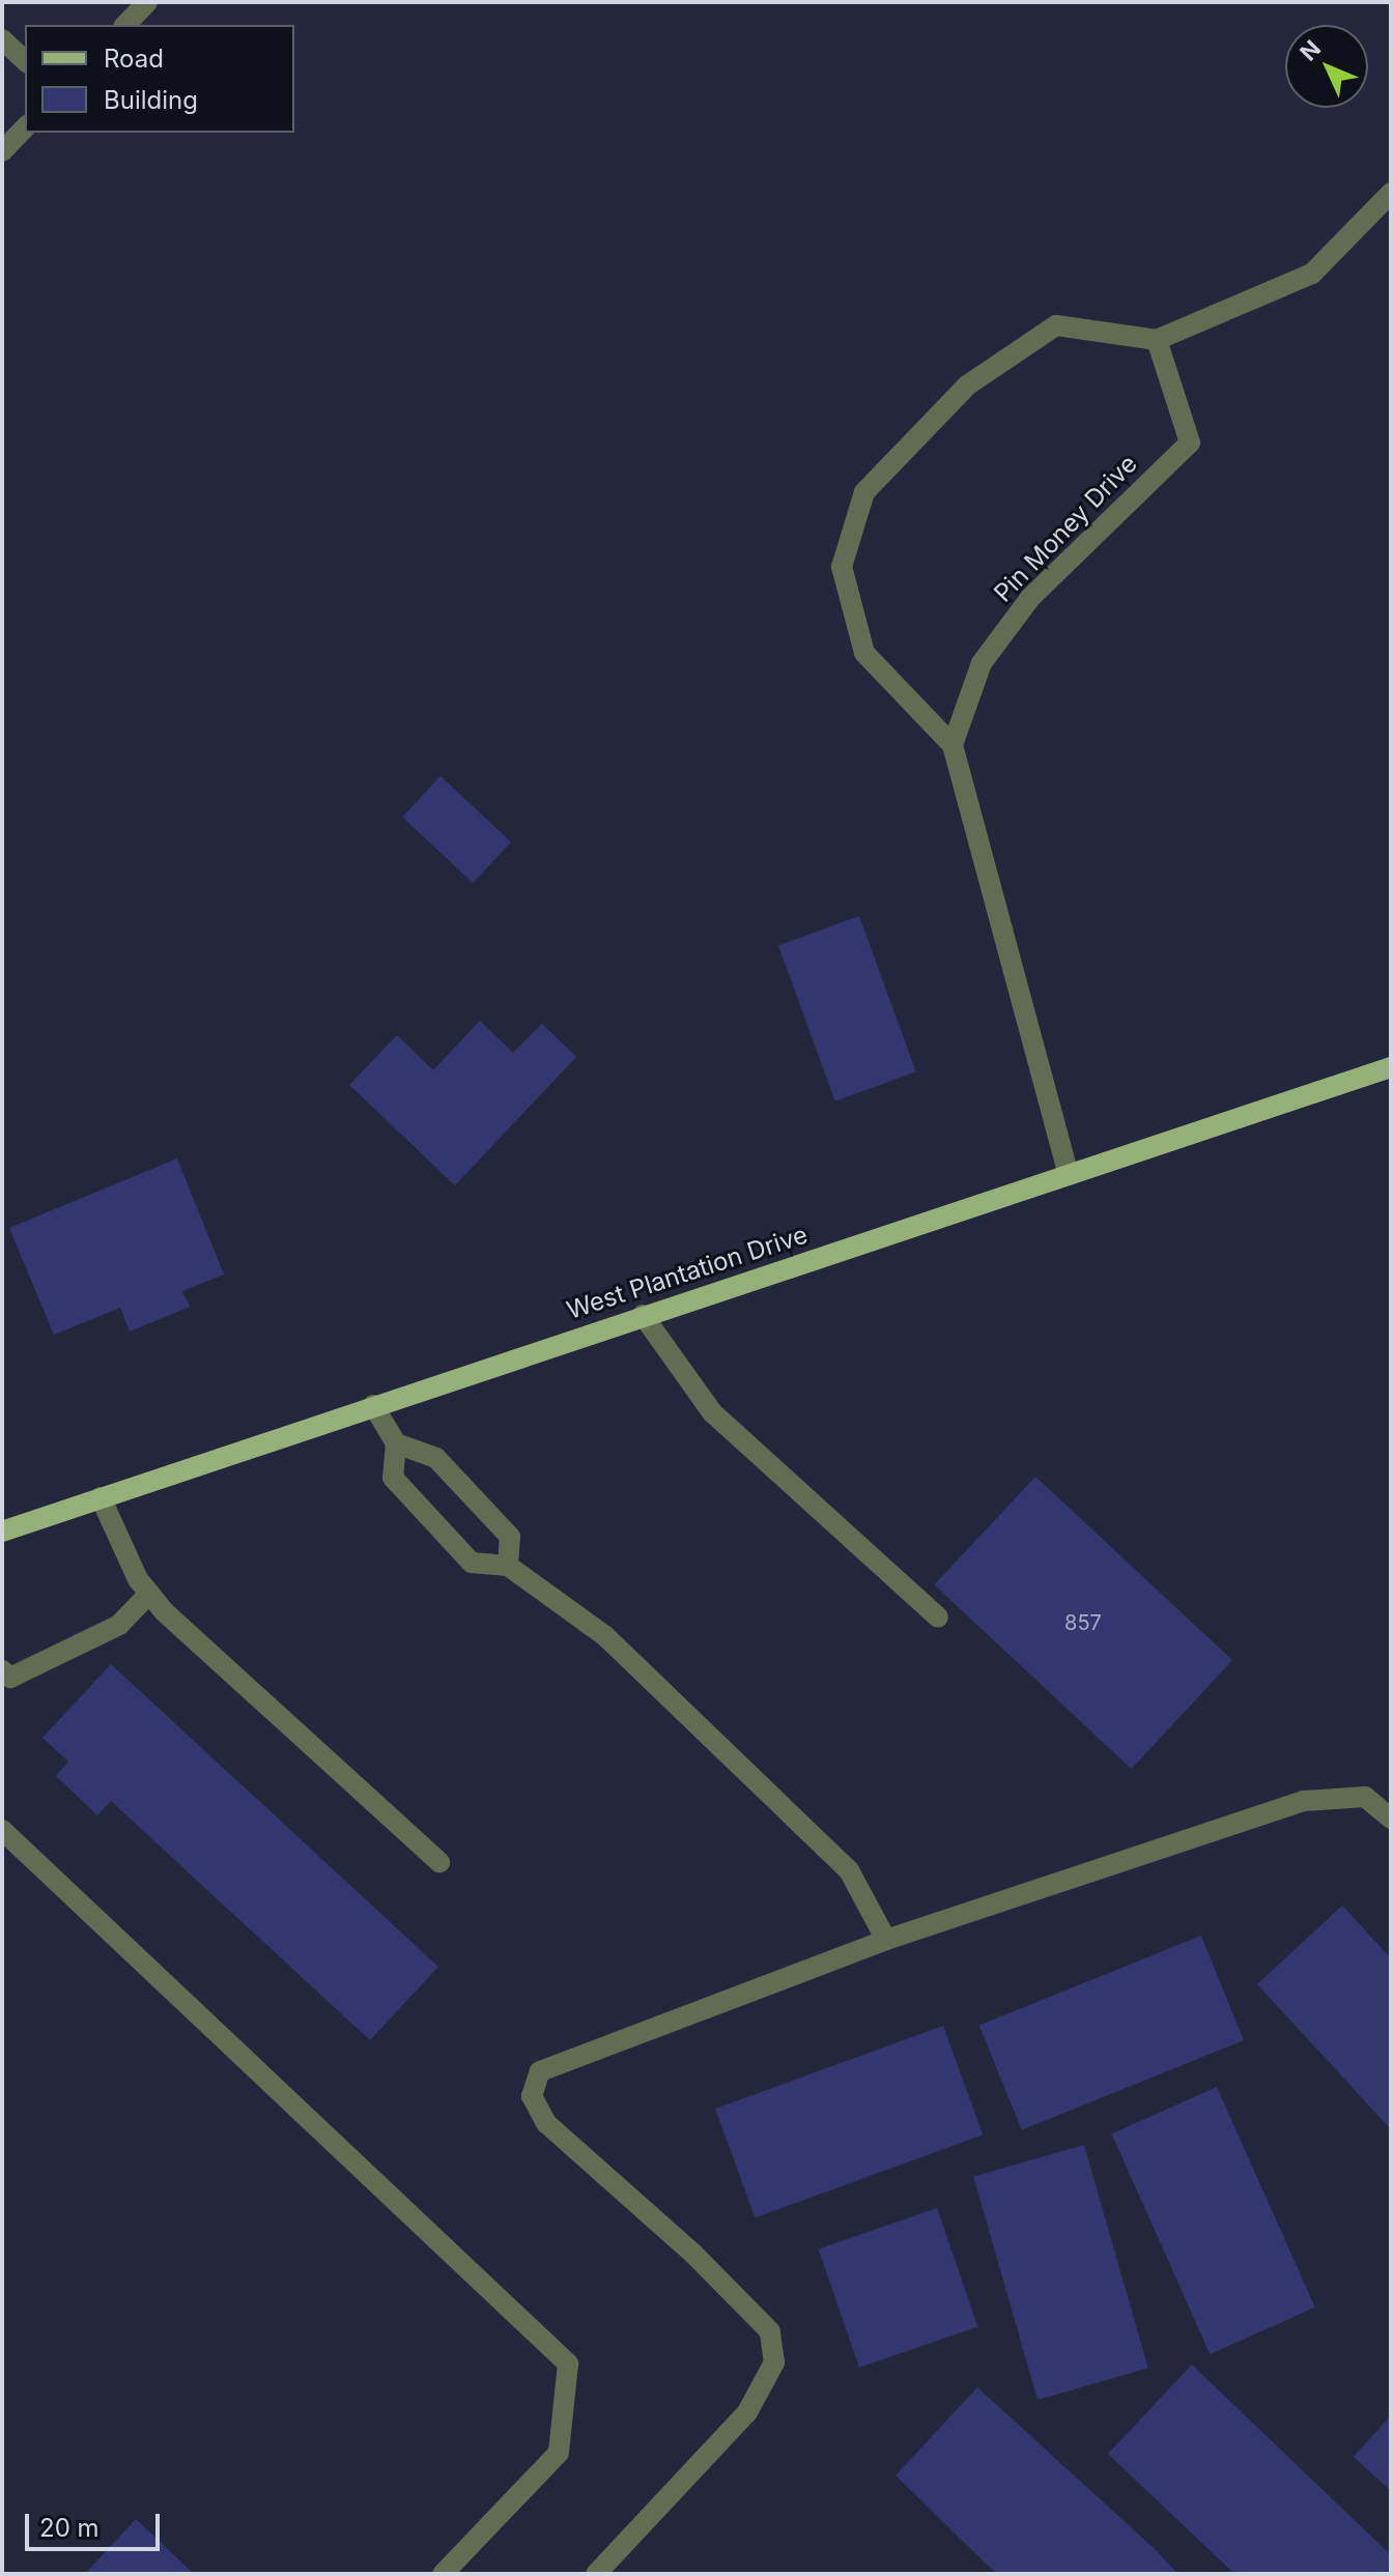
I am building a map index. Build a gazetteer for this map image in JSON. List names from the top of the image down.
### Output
{
  "streets": {
    "main road": ["West Plantation Drive"],
    "street": ["Pin Money Drive"]
  },
  "house_numbers": ["857"],
  "legend": ["Road", "Building"],
  "scale_bar": "20 m",
  "north": "top left"
}
